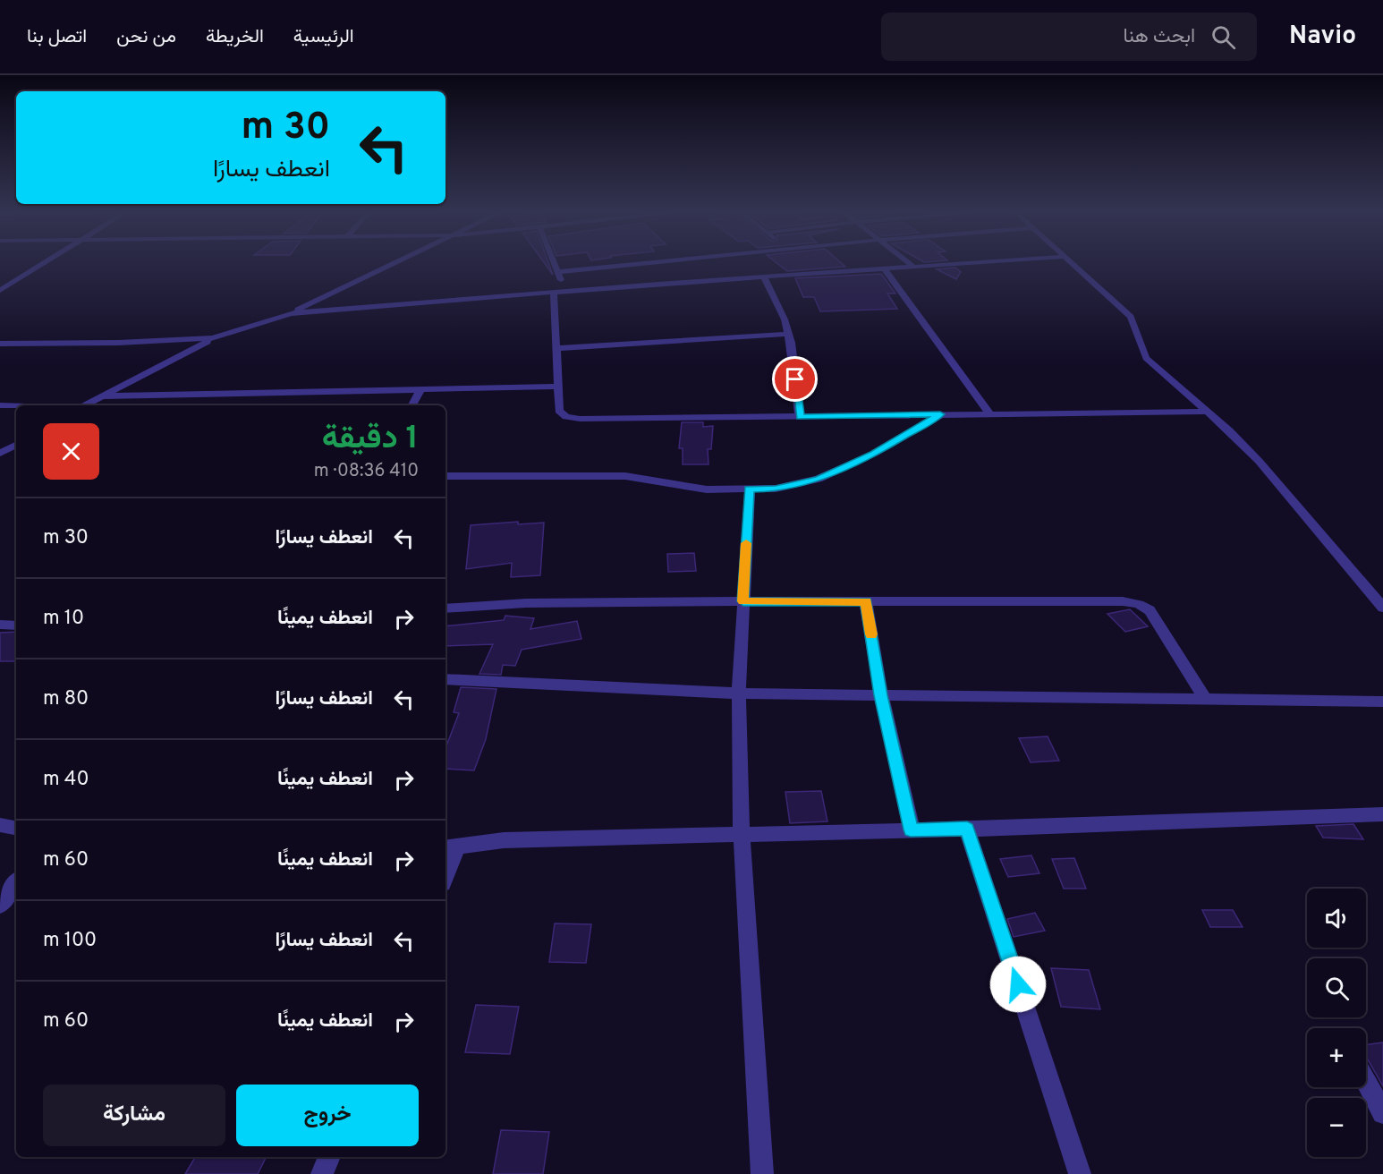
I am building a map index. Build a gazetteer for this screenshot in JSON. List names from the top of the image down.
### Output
{
  "page": {
    "header": "Navio",
    "search": "ابحث هنا",
    "nav": [
      "الرئيسية",
      "الخريطة",
      "من نحن",
      "اتصل بنا"
    ],
    "turn": ["30 m", "انعطف يسارًا"],
    "heading": ["1 دقيقة", "410 m · 08:36"],
    "list": [
      {
        "name": "انعطف يسارًا",
        "value": "30 m"
      },
      {
        "name": "انعطف يمينًا",
        "value": "10 m"
      },
      {
        "name": "انعطف يسارًا",
        "value": "80 m"
      },
      {
        "name": "انعطف يمينًا",
        "value": "40 m"
      },
      {
        "name": "انعطف يمينًا",
        "value": "60 m"
      },
      {
        "name": "انعطف يسارًا",
        "value": "100 m"
      },
      {
        "name": "انعطف يمينًا",
        "value": "60 m"
      }
    ],
    "map_buttons": ["+", "−"],
    "buttons": ["خروج", "مشاركة"]
  }
}
